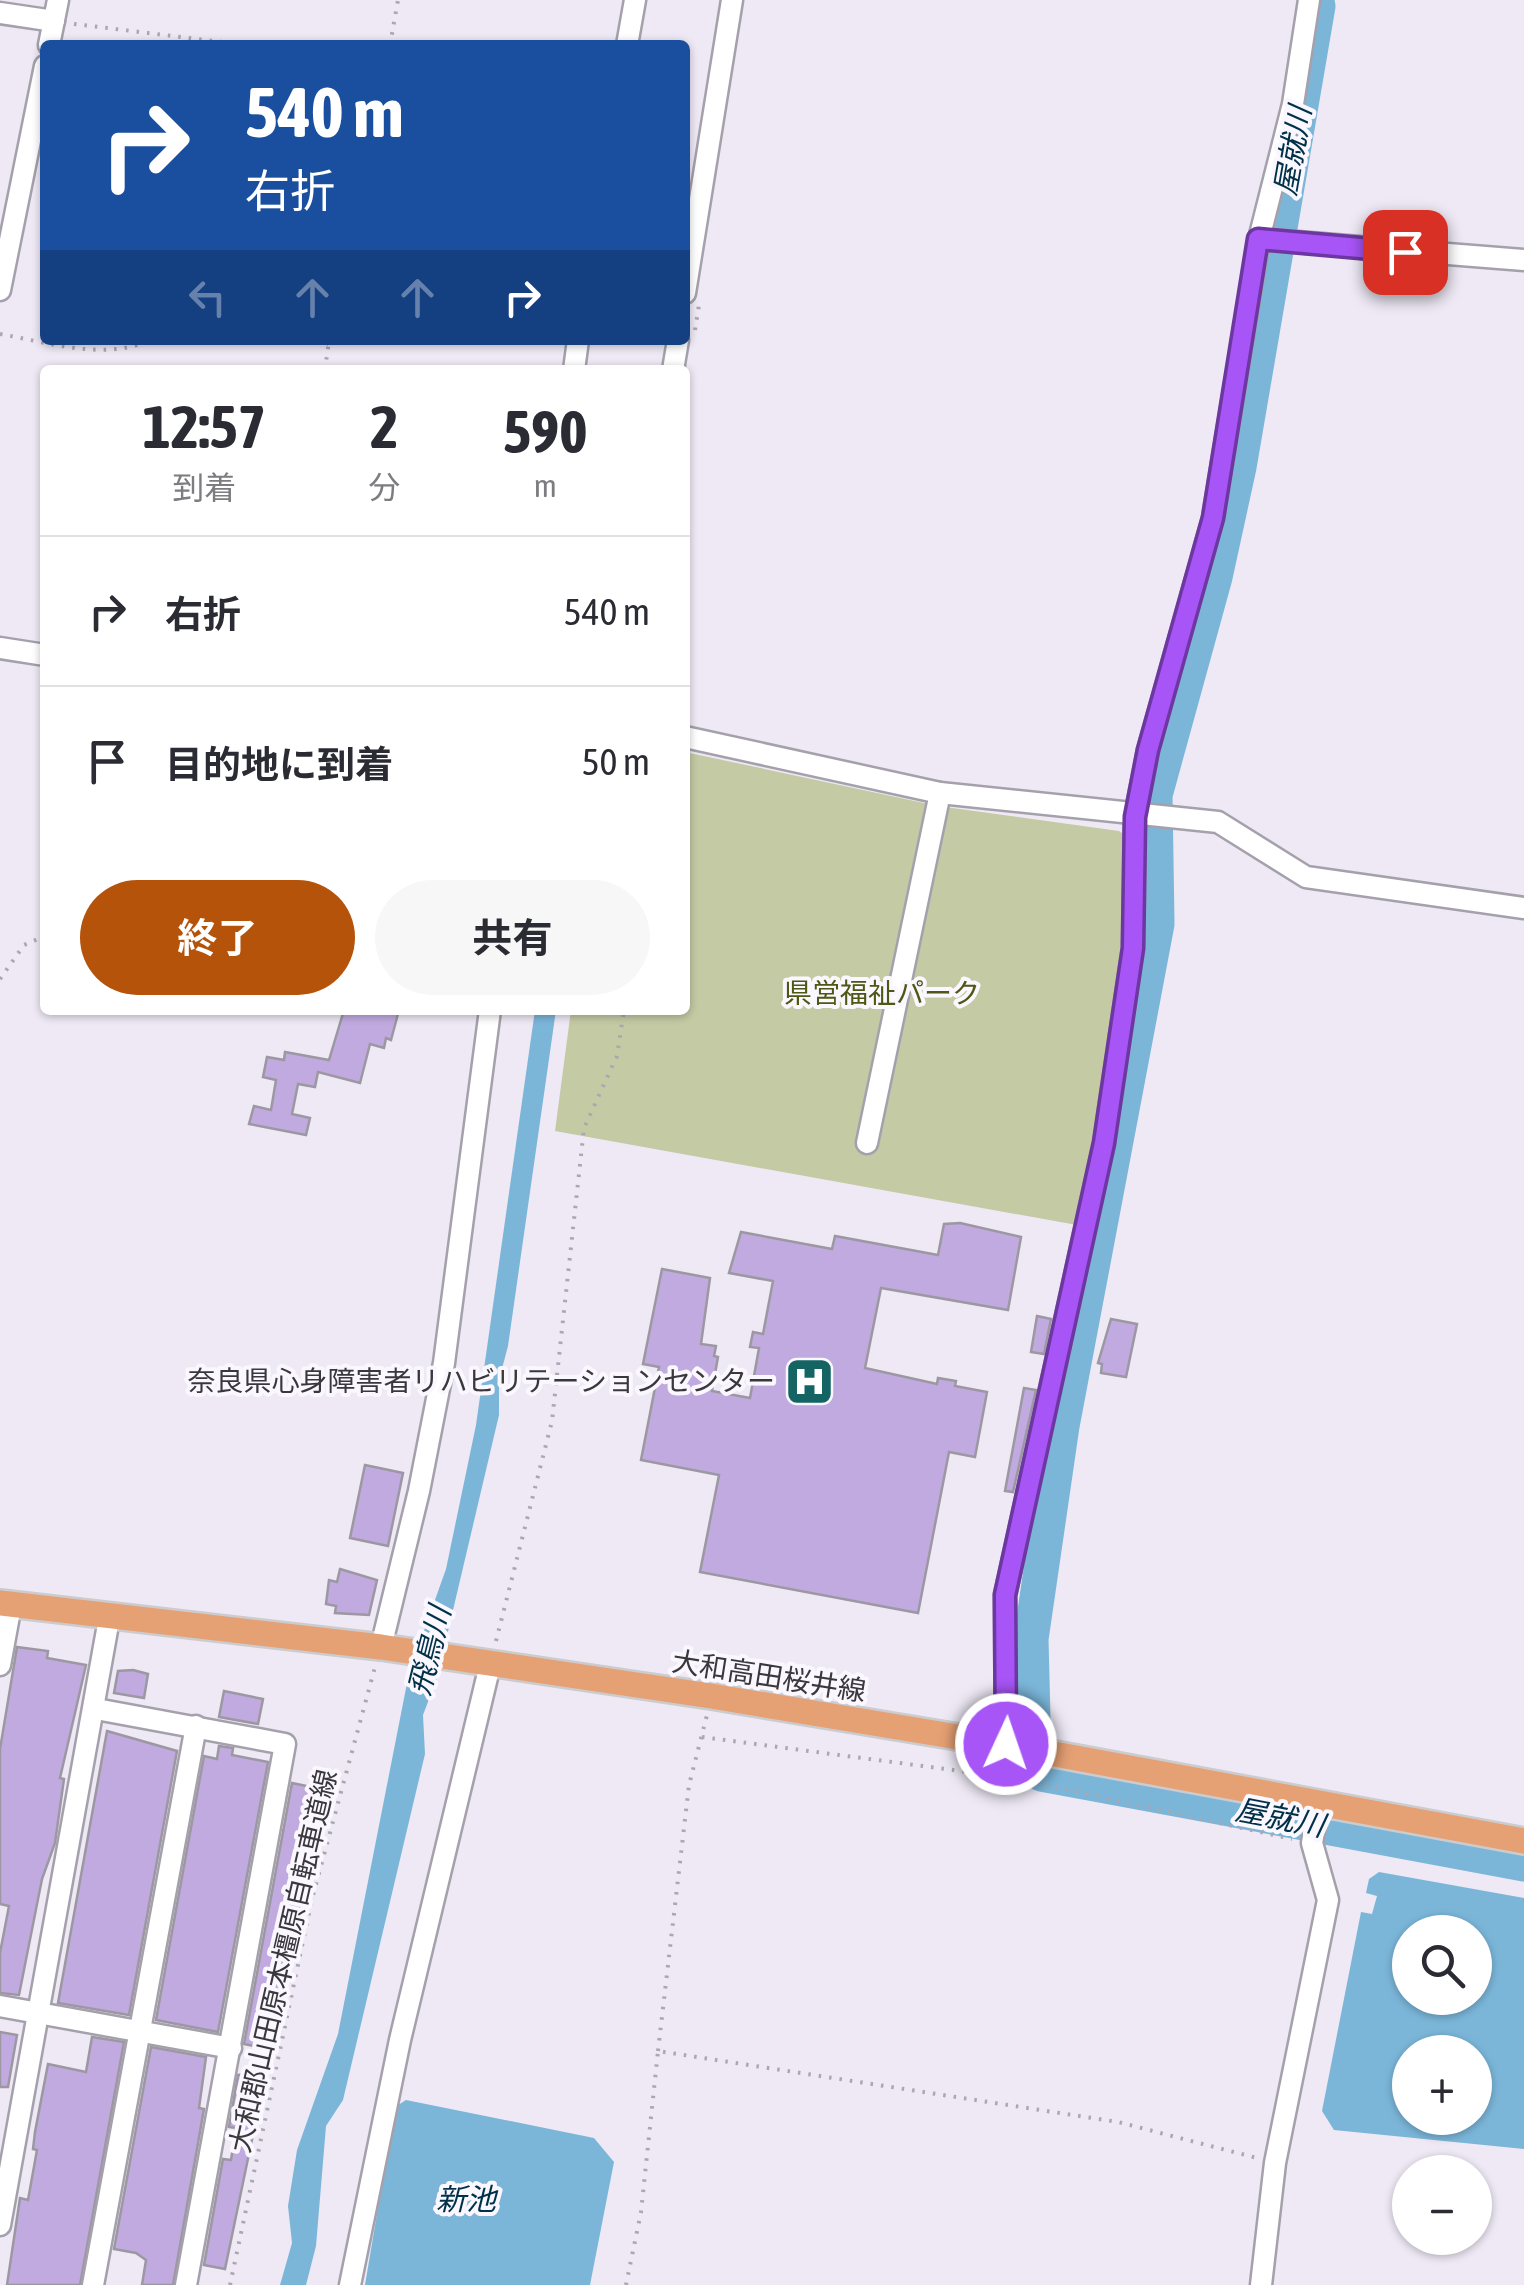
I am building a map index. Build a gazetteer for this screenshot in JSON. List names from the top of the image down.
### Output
{
  "streets": {
    "main road": ["大和高田桜井線"],
    "path": ["大和郡山田原本橿原自転車道線"]
  },
  "crossings": [
    ["大和高田桜井線", "大和郡山田原本橿原自転車道線"]
  ],
  "water": ["屋就川", "飛鳥川", "新池"],
  "parks": ["県営福祉パーク"],
  "places": {
    "hospital": ["奈良県心身障害者リハビリテーションセンター"]
  },
  "page": {
    "turn": ["540 m", "右折"],
    "eta": [
      "12:57",
      "到着",
      "2",
      "分",
      "590",
      "m"
    ],
    "list": [
      {
        "name": "右折",
        "value": "540 m"
      },
      {
        "name": "目的地に到着",
        "value": "50 m"
      }
    ],
    "buttons": ["終了", "共有"],
    "map_buttons": ["+", "−"]
  }
}
